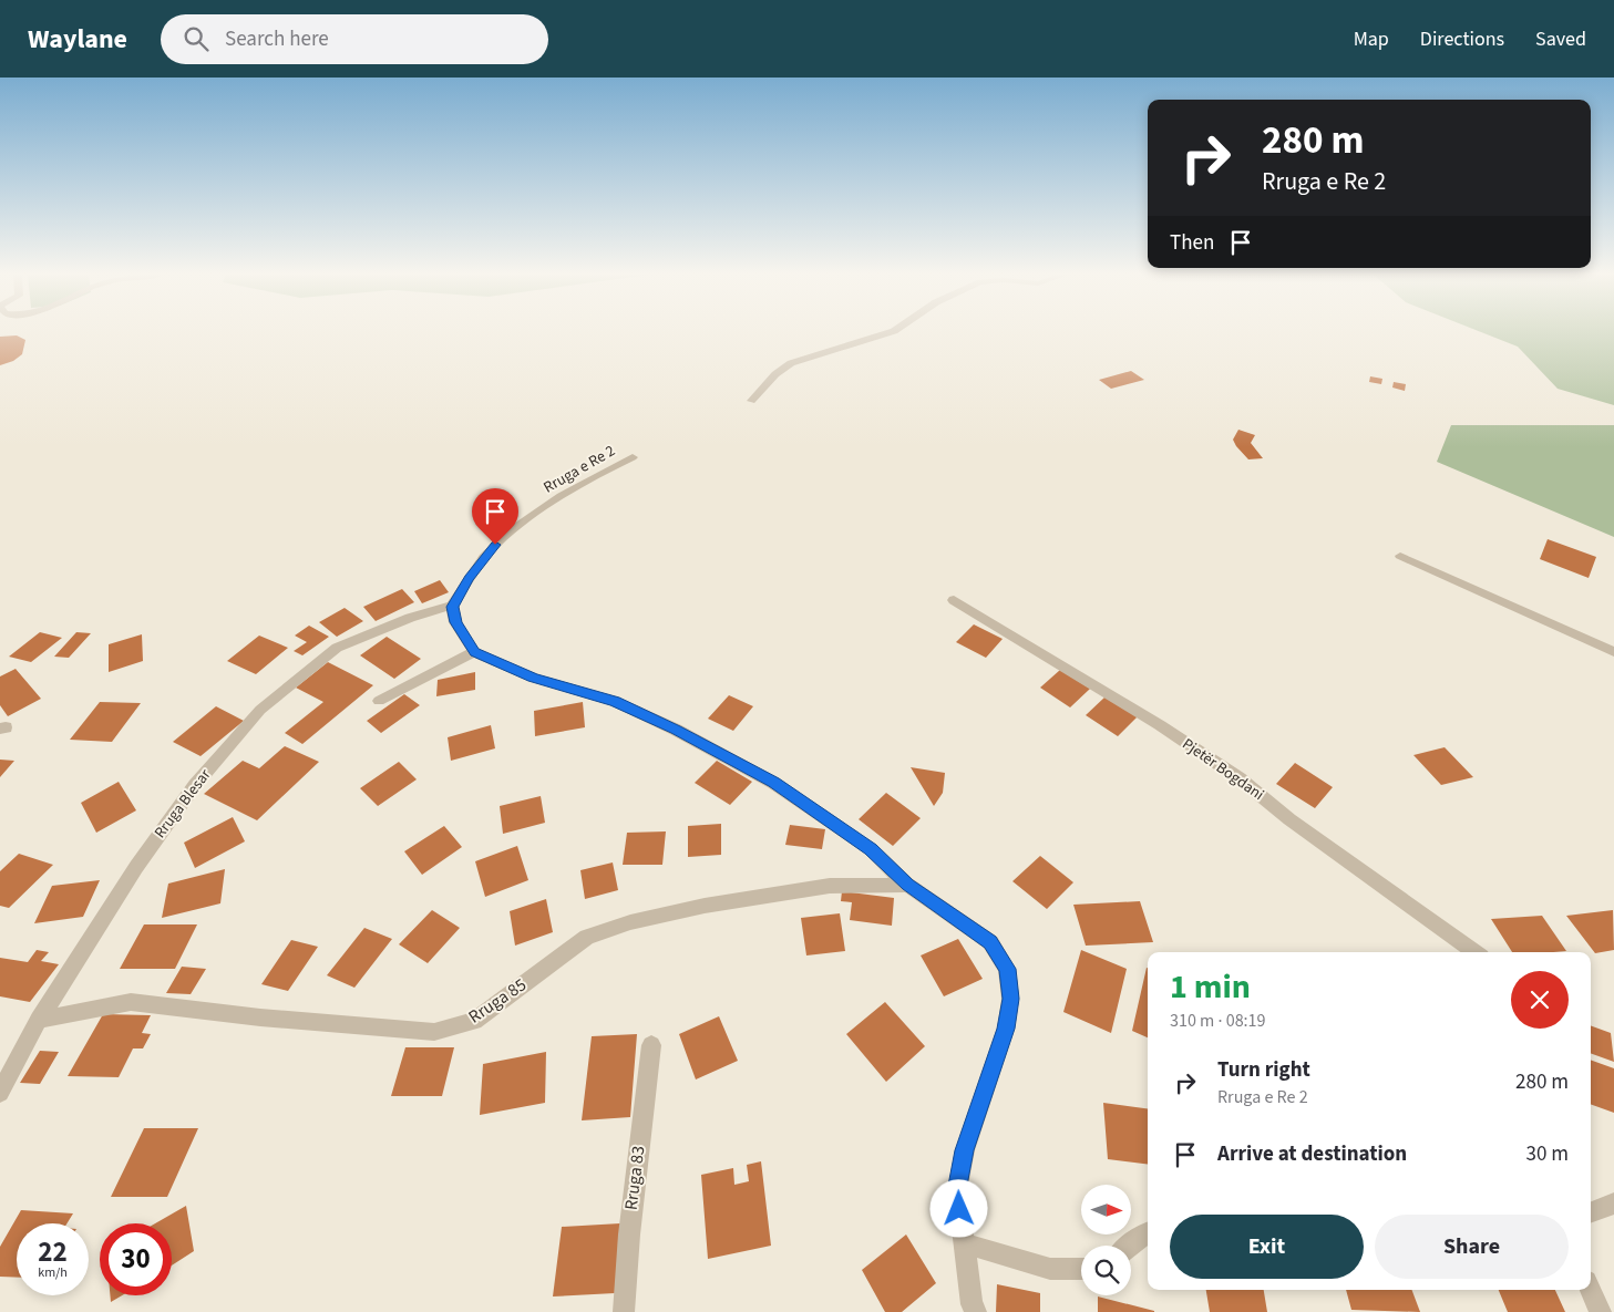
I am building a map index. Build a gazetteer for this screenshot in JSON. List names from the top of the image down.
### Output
{
  "streets": {
    "street": [
      "Rruga e Re 2",
      "Pjetër Bogdani",
      "Rruga Blesar",
      "Rruga 85",
      "Rruga 83"
    ]
  },
  "crossings": [
    ["Rruga e Re 2", "Rruga Blesar"],
    ["Rruga Blesar", "Rruga 85"]
  ],
  "north": "right",
  "page": {
    "header": "Waylane",
    "search": "Search here",
    "nav": ["Map", "Directions", "Saved"],
    "turn": ["280 m", "Rruga e Re 2"],
    "then": "Then",
    "heading": ["1 min", "310 m · 08:19"],
    "list": [
      {
        "name": "Turn right",
        "note": "Rruga e Re 2",
        "value": "280 m"
      },
      {
        "name": "Arrive at destination",
        "value": "30 m"
      }
    ],
    "buttons": ["Exit", "Share"],
    "speed": "22 km/h",
    "limit": "30"
  }
}
